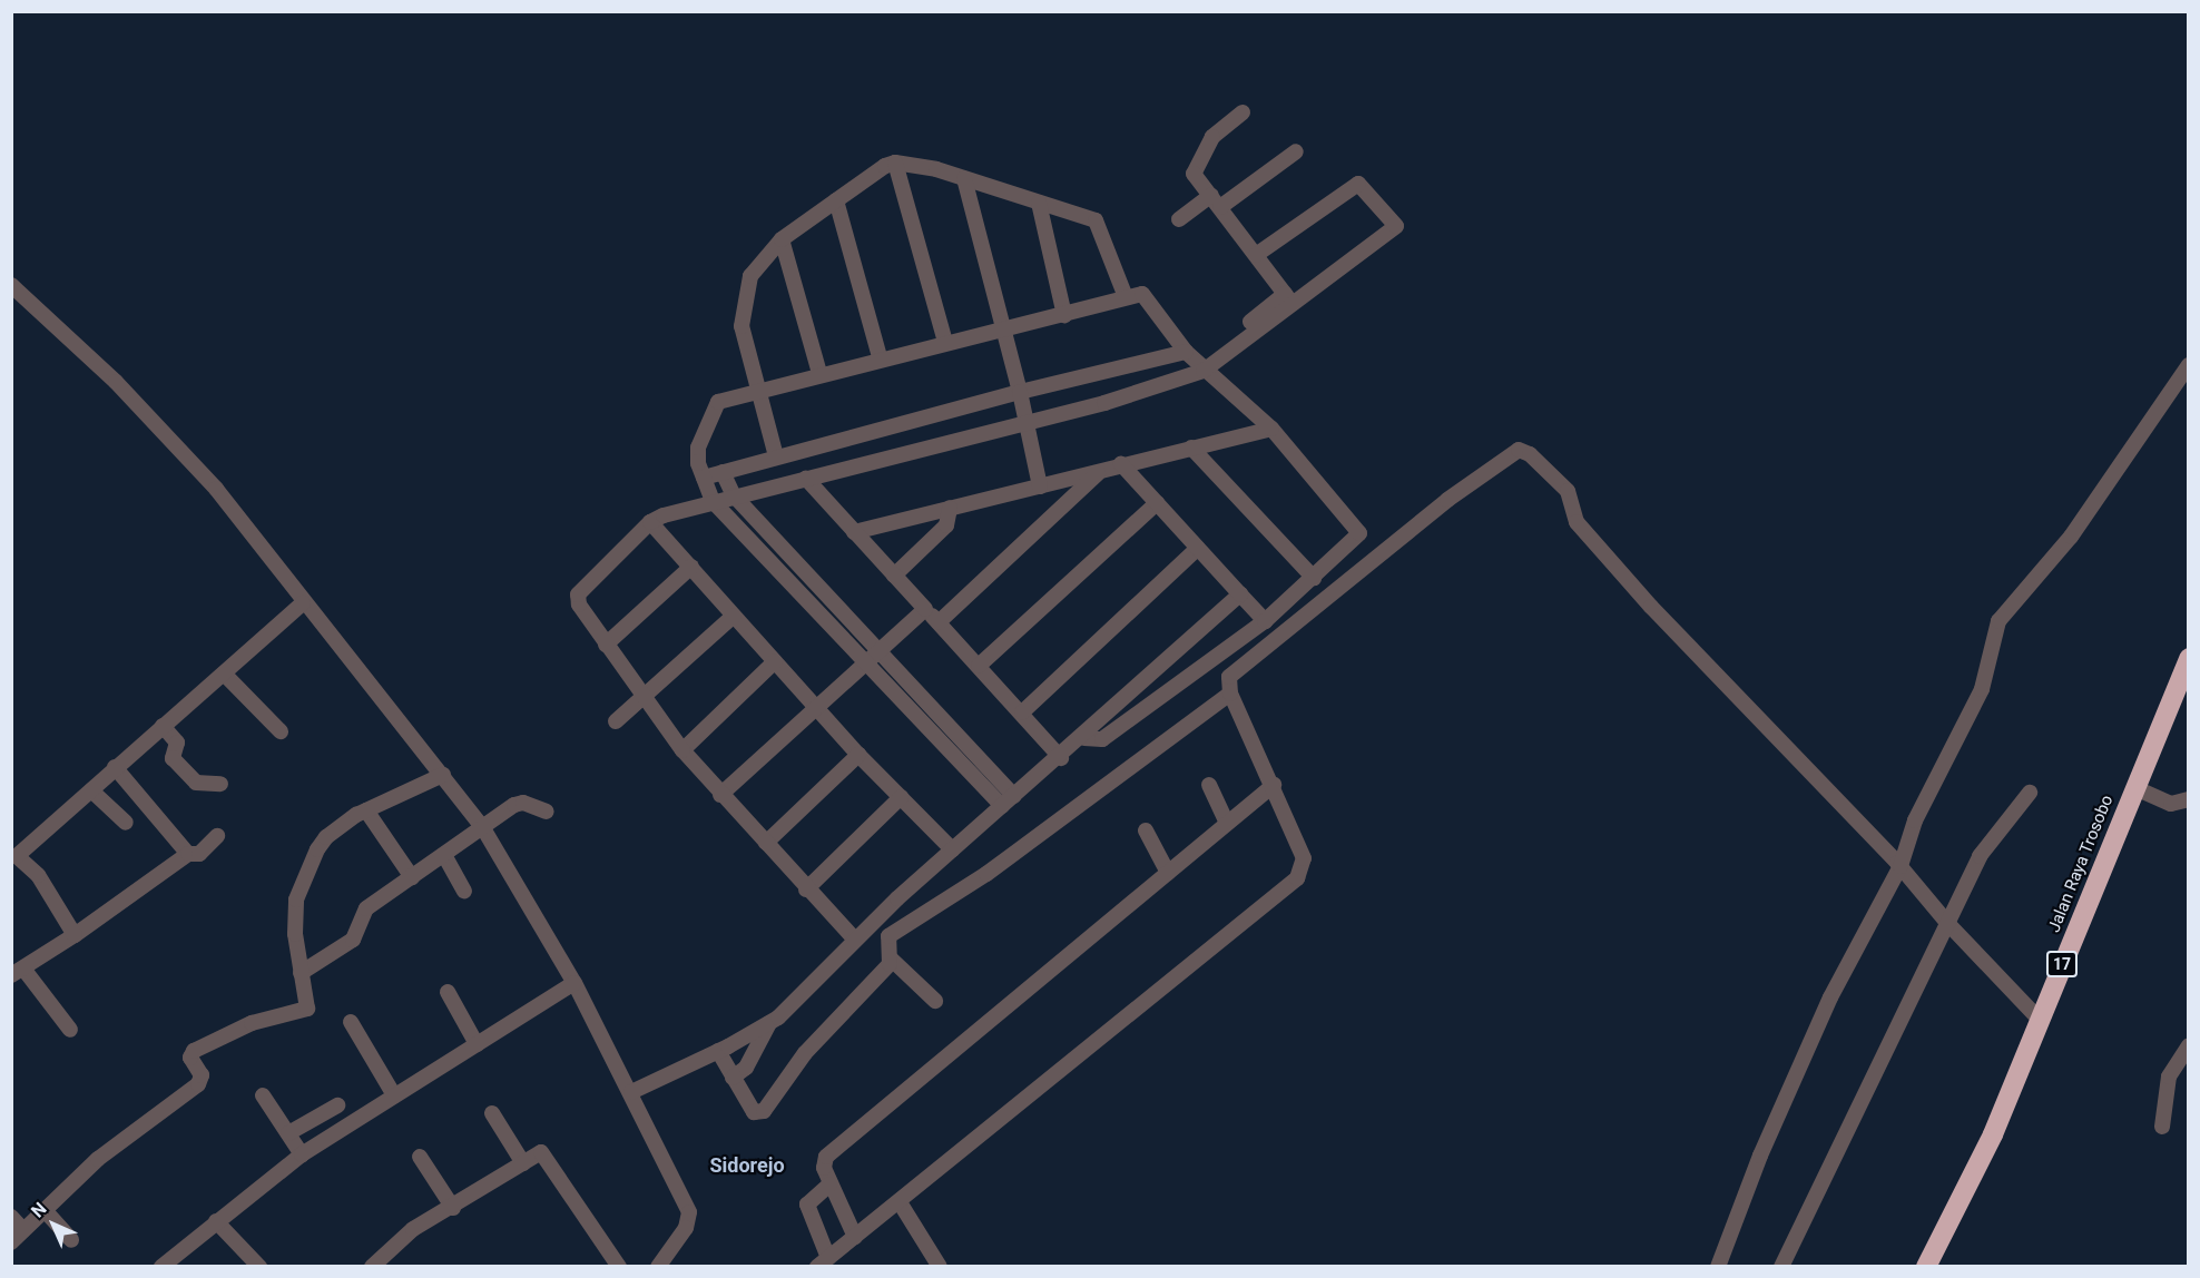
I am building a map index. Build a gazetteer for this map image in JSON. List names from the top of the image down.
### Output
{
  "streets": {
    "highway": ["Jalan Raya Trosobo", "17"]
  },
  "districts": ["Sidorejo"],
  "north": "top left"
}
